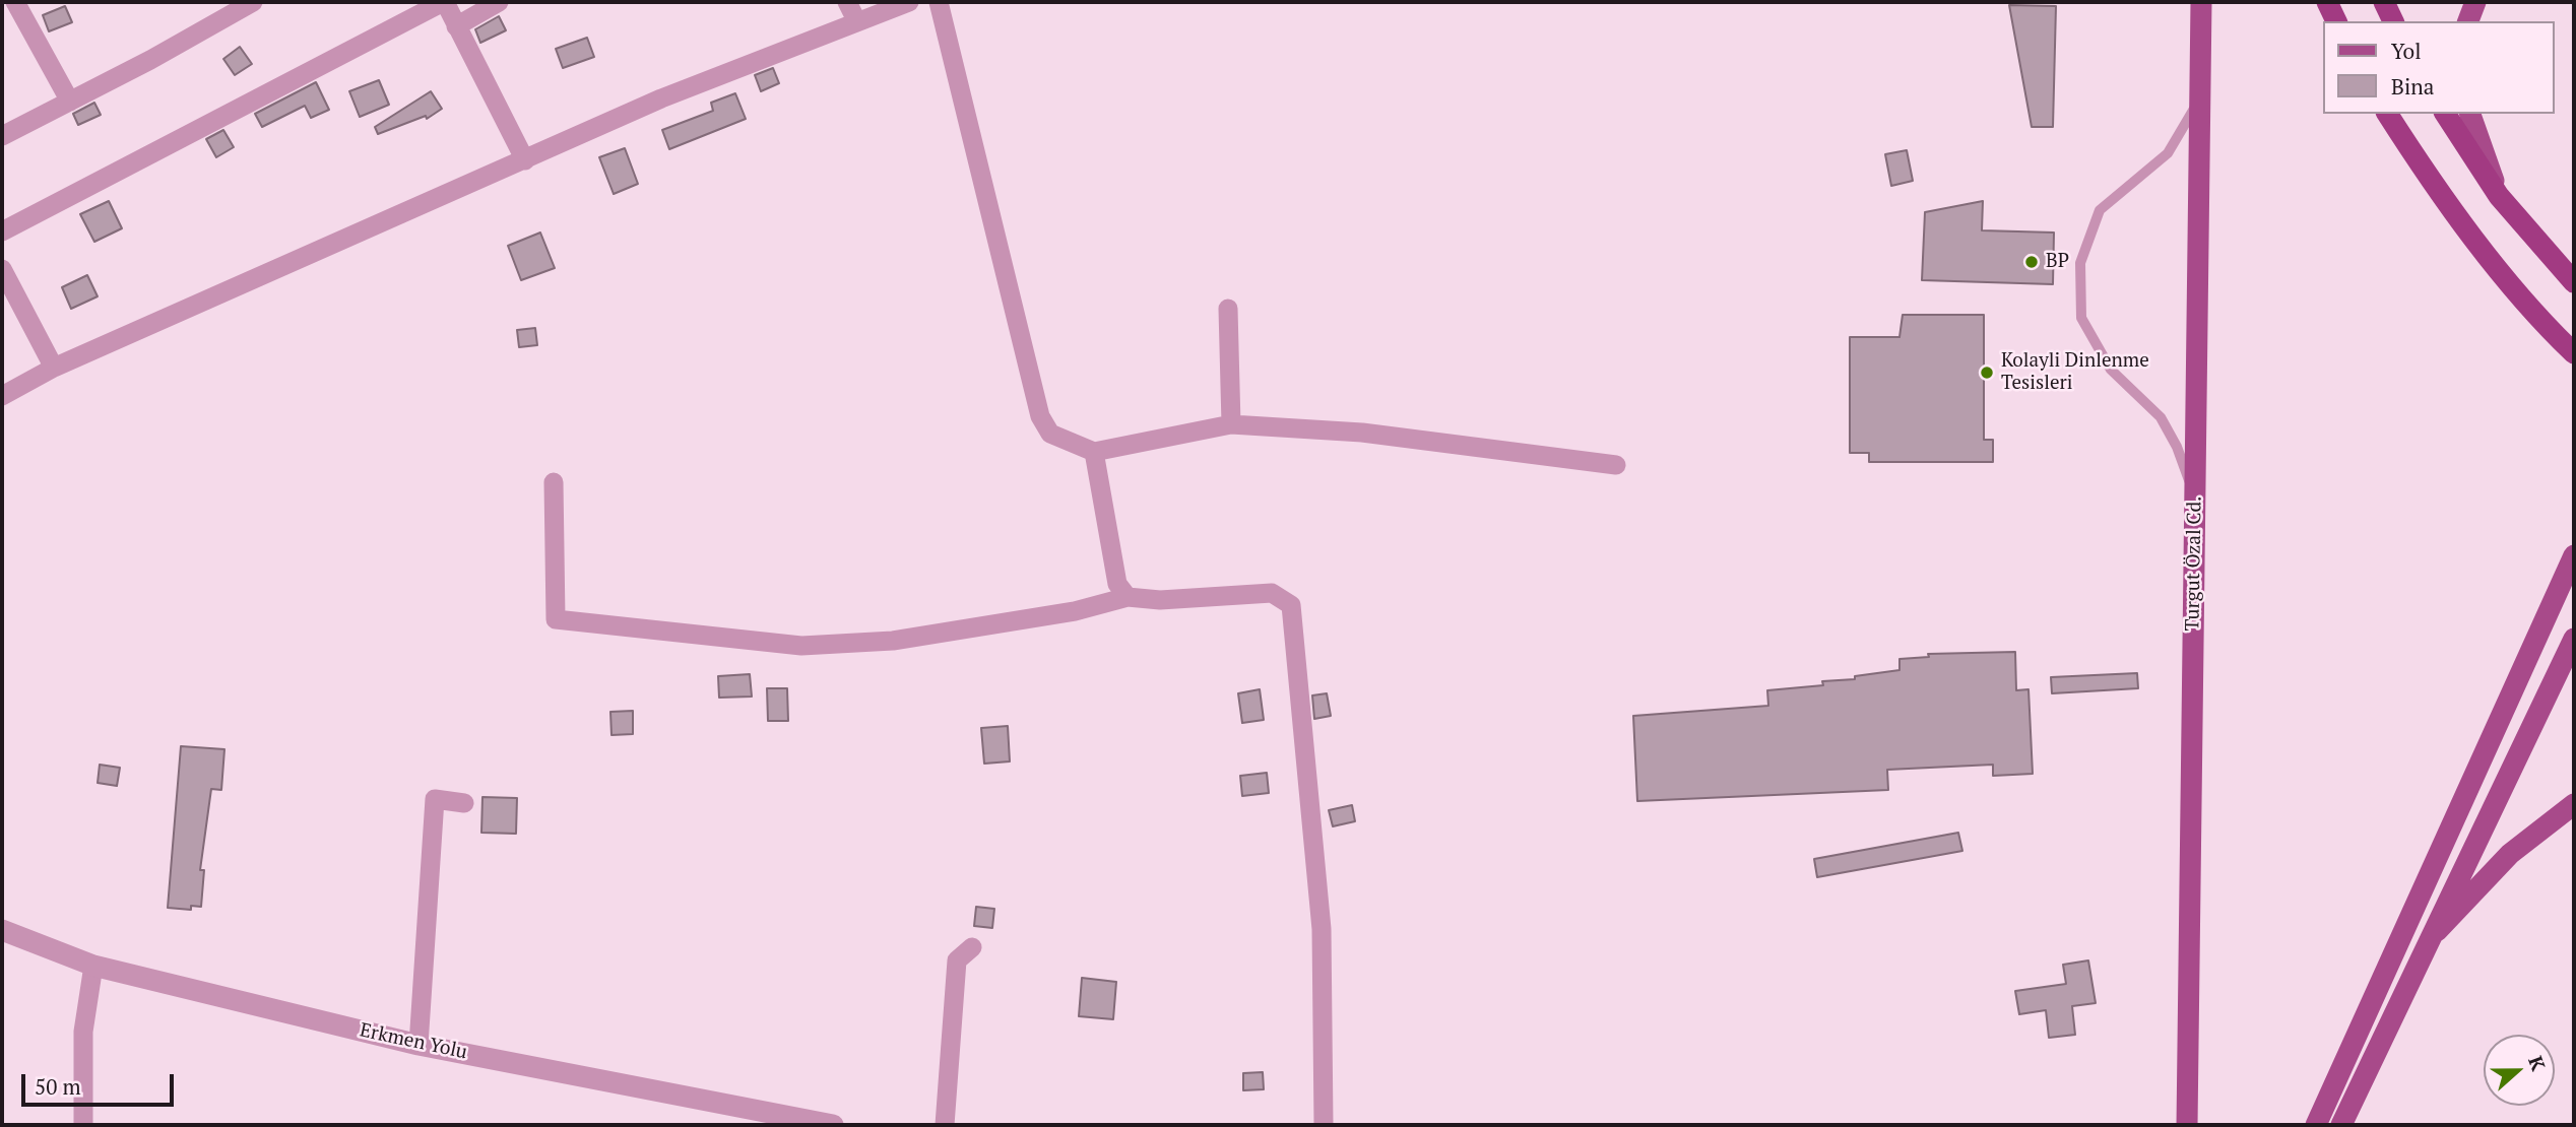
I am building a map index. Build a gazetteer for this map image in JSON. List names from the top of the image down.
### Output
{
  "streets": {
    "main road": ["Turgut Özal Cd."],
    "street": ["Erkmen Yolu"]
  },
  "places": ["BP", "Kolayli Dinlenme Tesisleri"],
  "legend": ["Yol", "Bina"],
  "scale_bar": "50 m",
  "north": "right"
}
